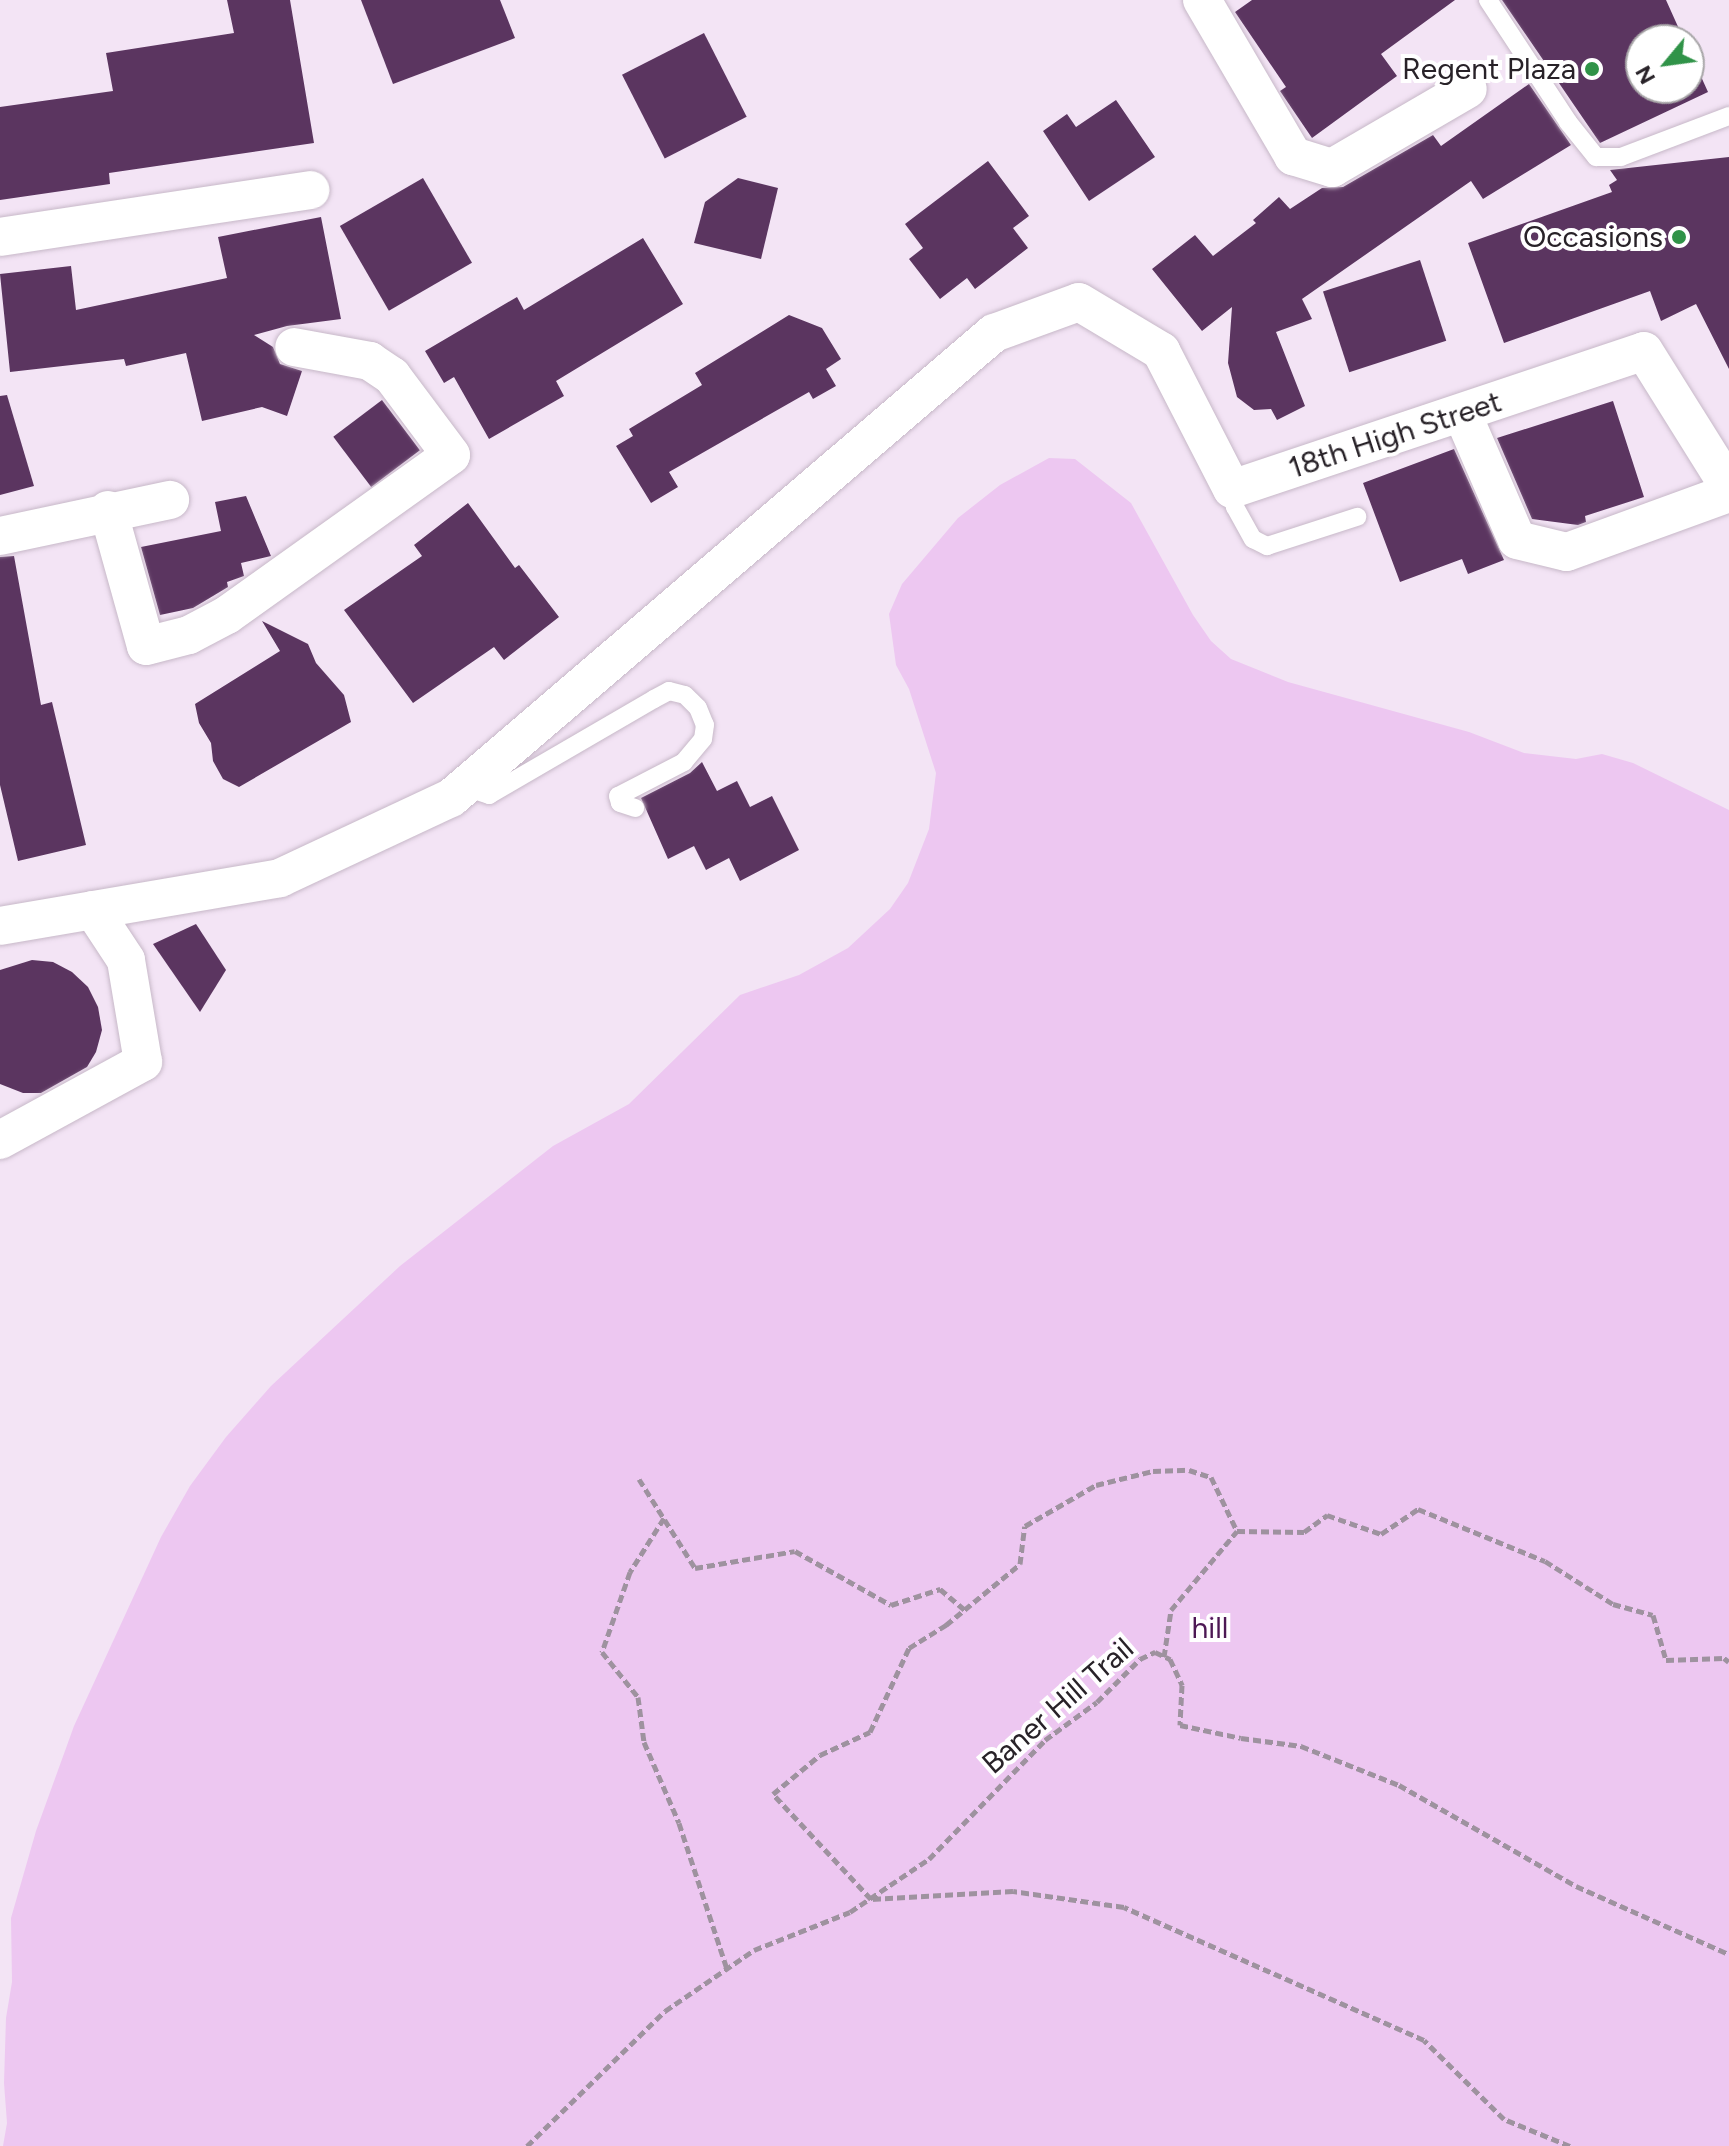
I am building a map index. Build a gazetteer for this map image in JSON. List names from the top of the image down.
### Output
{
  "streets": {
    "street": ["18th High Street"],
    "path": ["Baner Hill Trail"]
  },
  "parks": ["hill"],
  "places": ["Regent Plaza", "Occasions"],
  "north": "bottom left"
}
